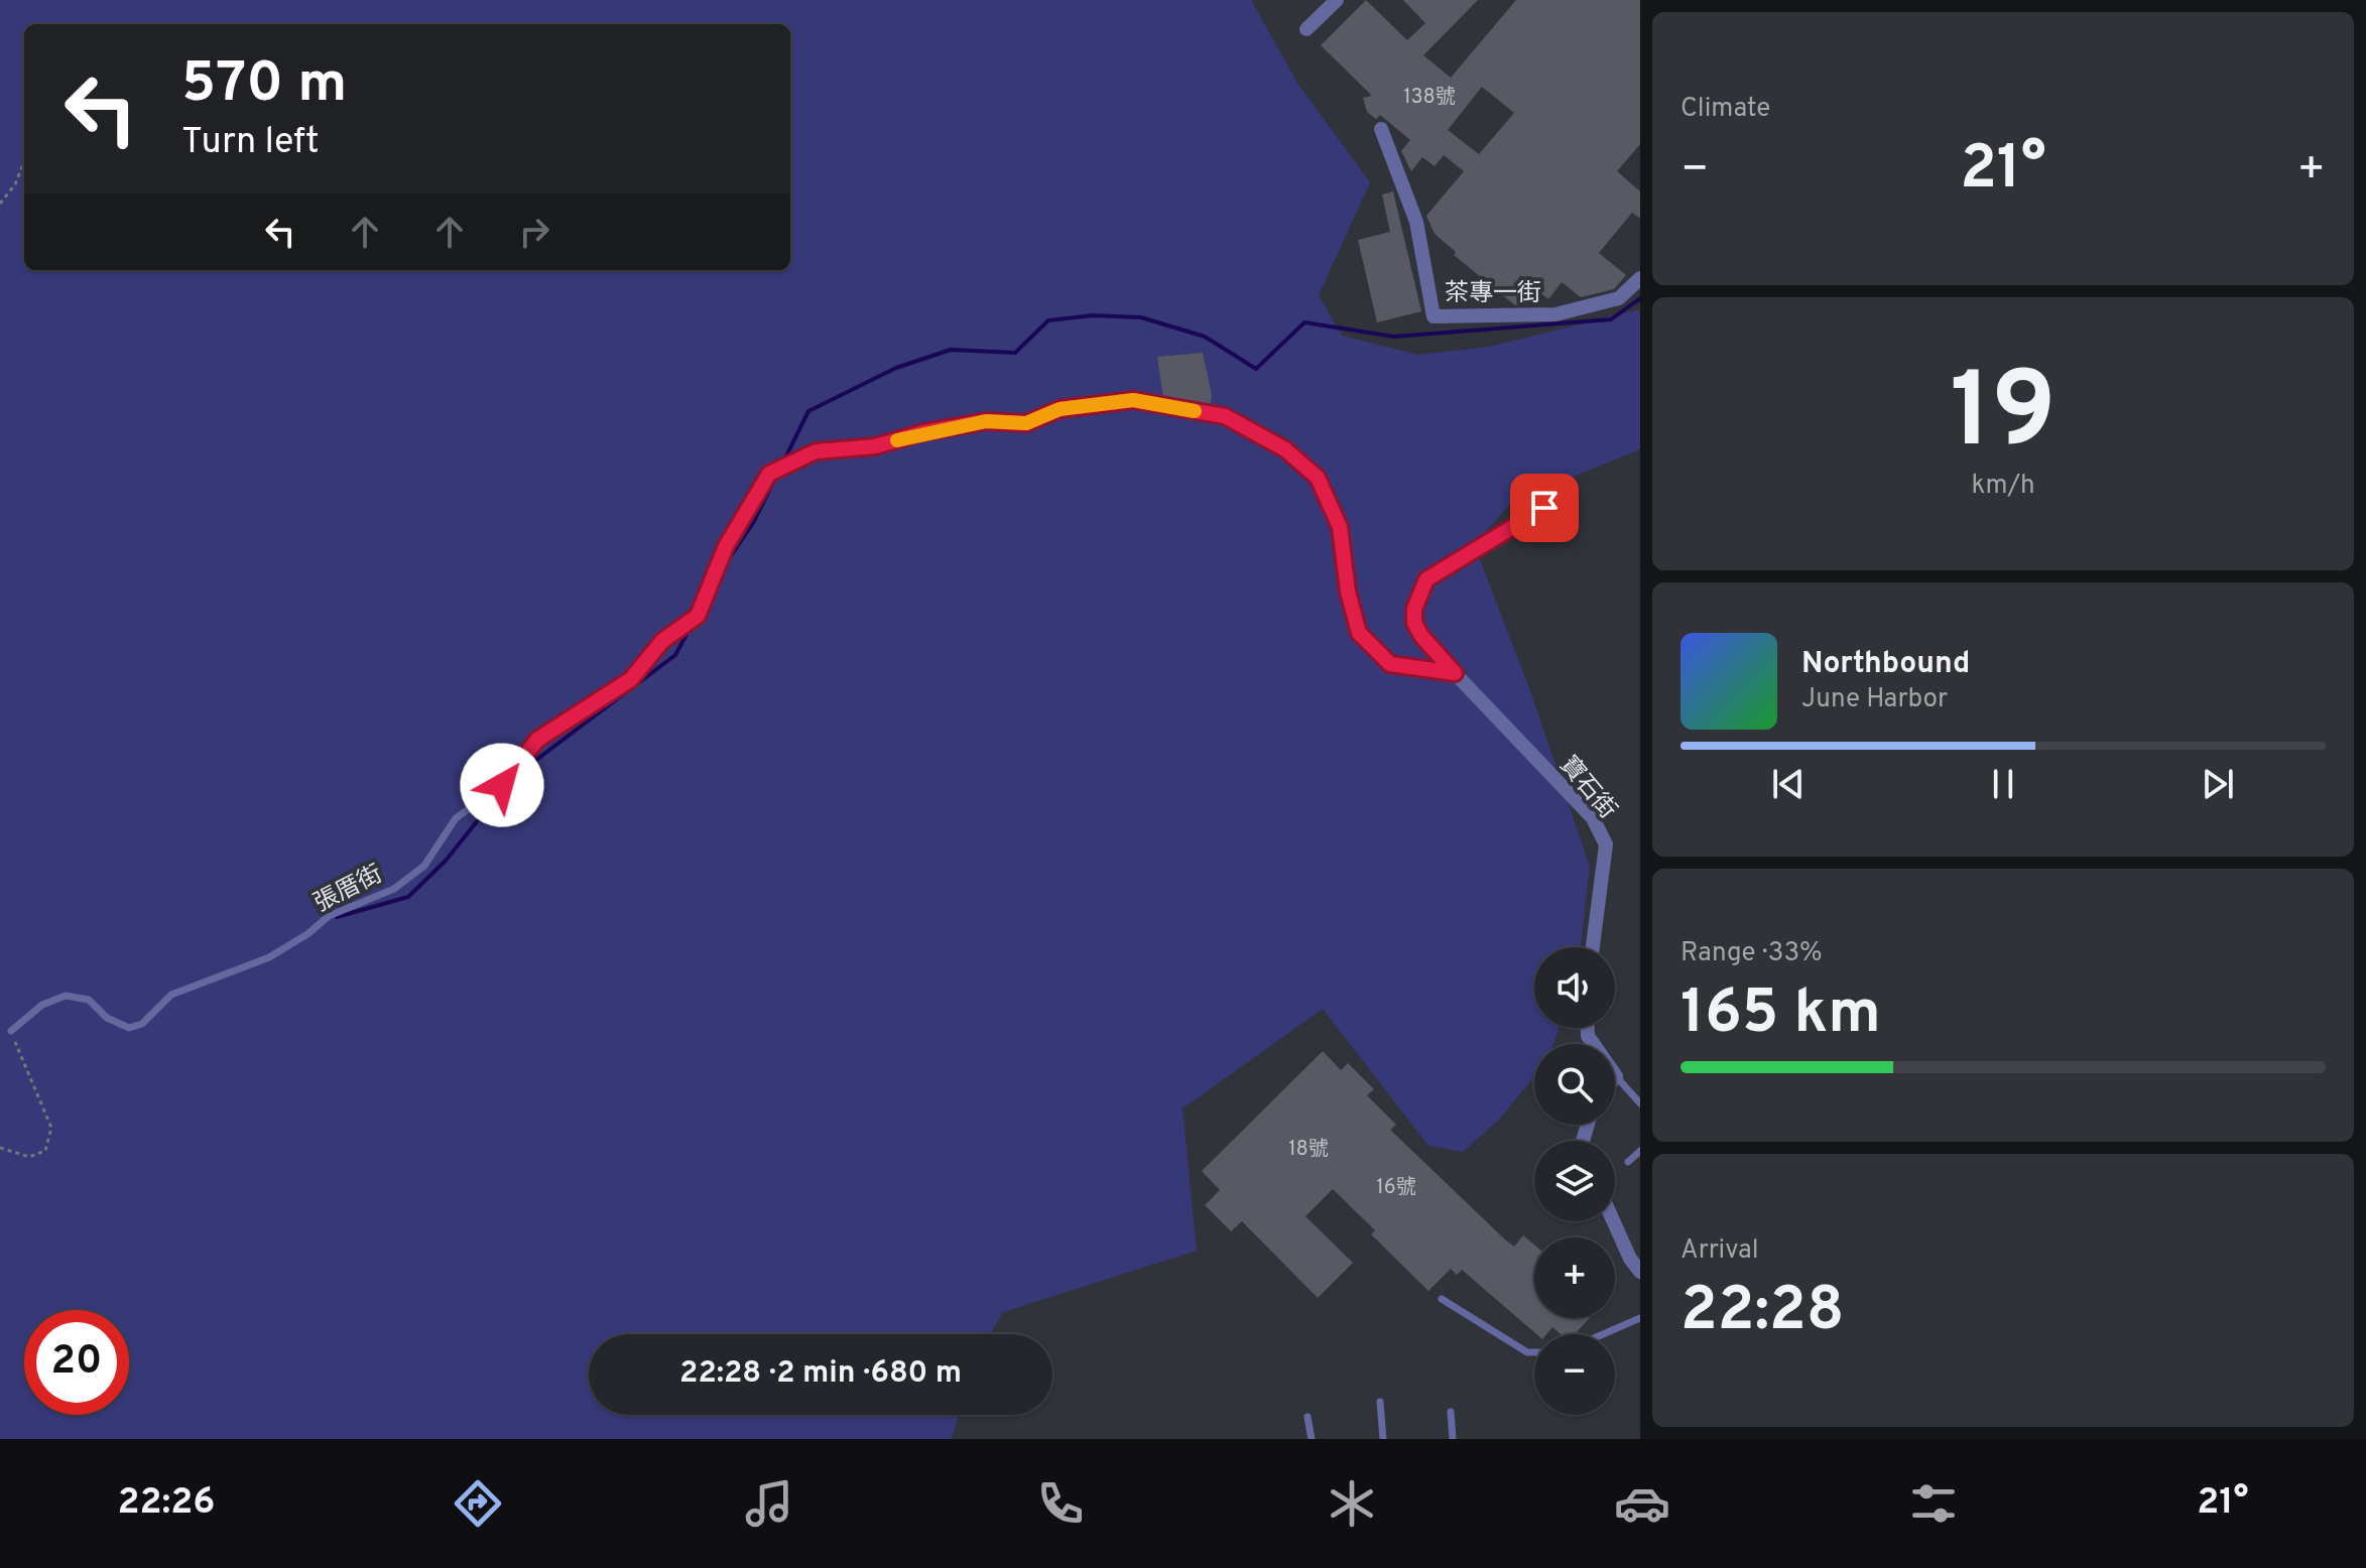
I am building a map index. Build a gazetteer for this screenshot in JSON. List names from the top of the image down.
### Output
{
  "streets": {
    "street": ["茶專一街", "寶石街"],
    "lane": ["張厝街"]
  },
  "crossings": [
    ["寶石街", "張厝街"]
  ],
  "house_numbers": ["138號", "18號", "16號"],
  "page": {
    "tile": [
      "Climate",
      ["19", "km/h"],
      ["Range · 33%", "165 km"],
      ["Arrival", "22:28"]
    ],
    "turn": ["570 m", "Turn left"],
    "heat": ["−", "21°", "+"],
    "song": ["Northbound", "June Harbor"],
    "map_buttons": ["+", "−"],
    "limit": "20",
    "trip": "22:28 · 2 min · 680 m",
    "tabs": ["22:26", "21°"]
  }
}
